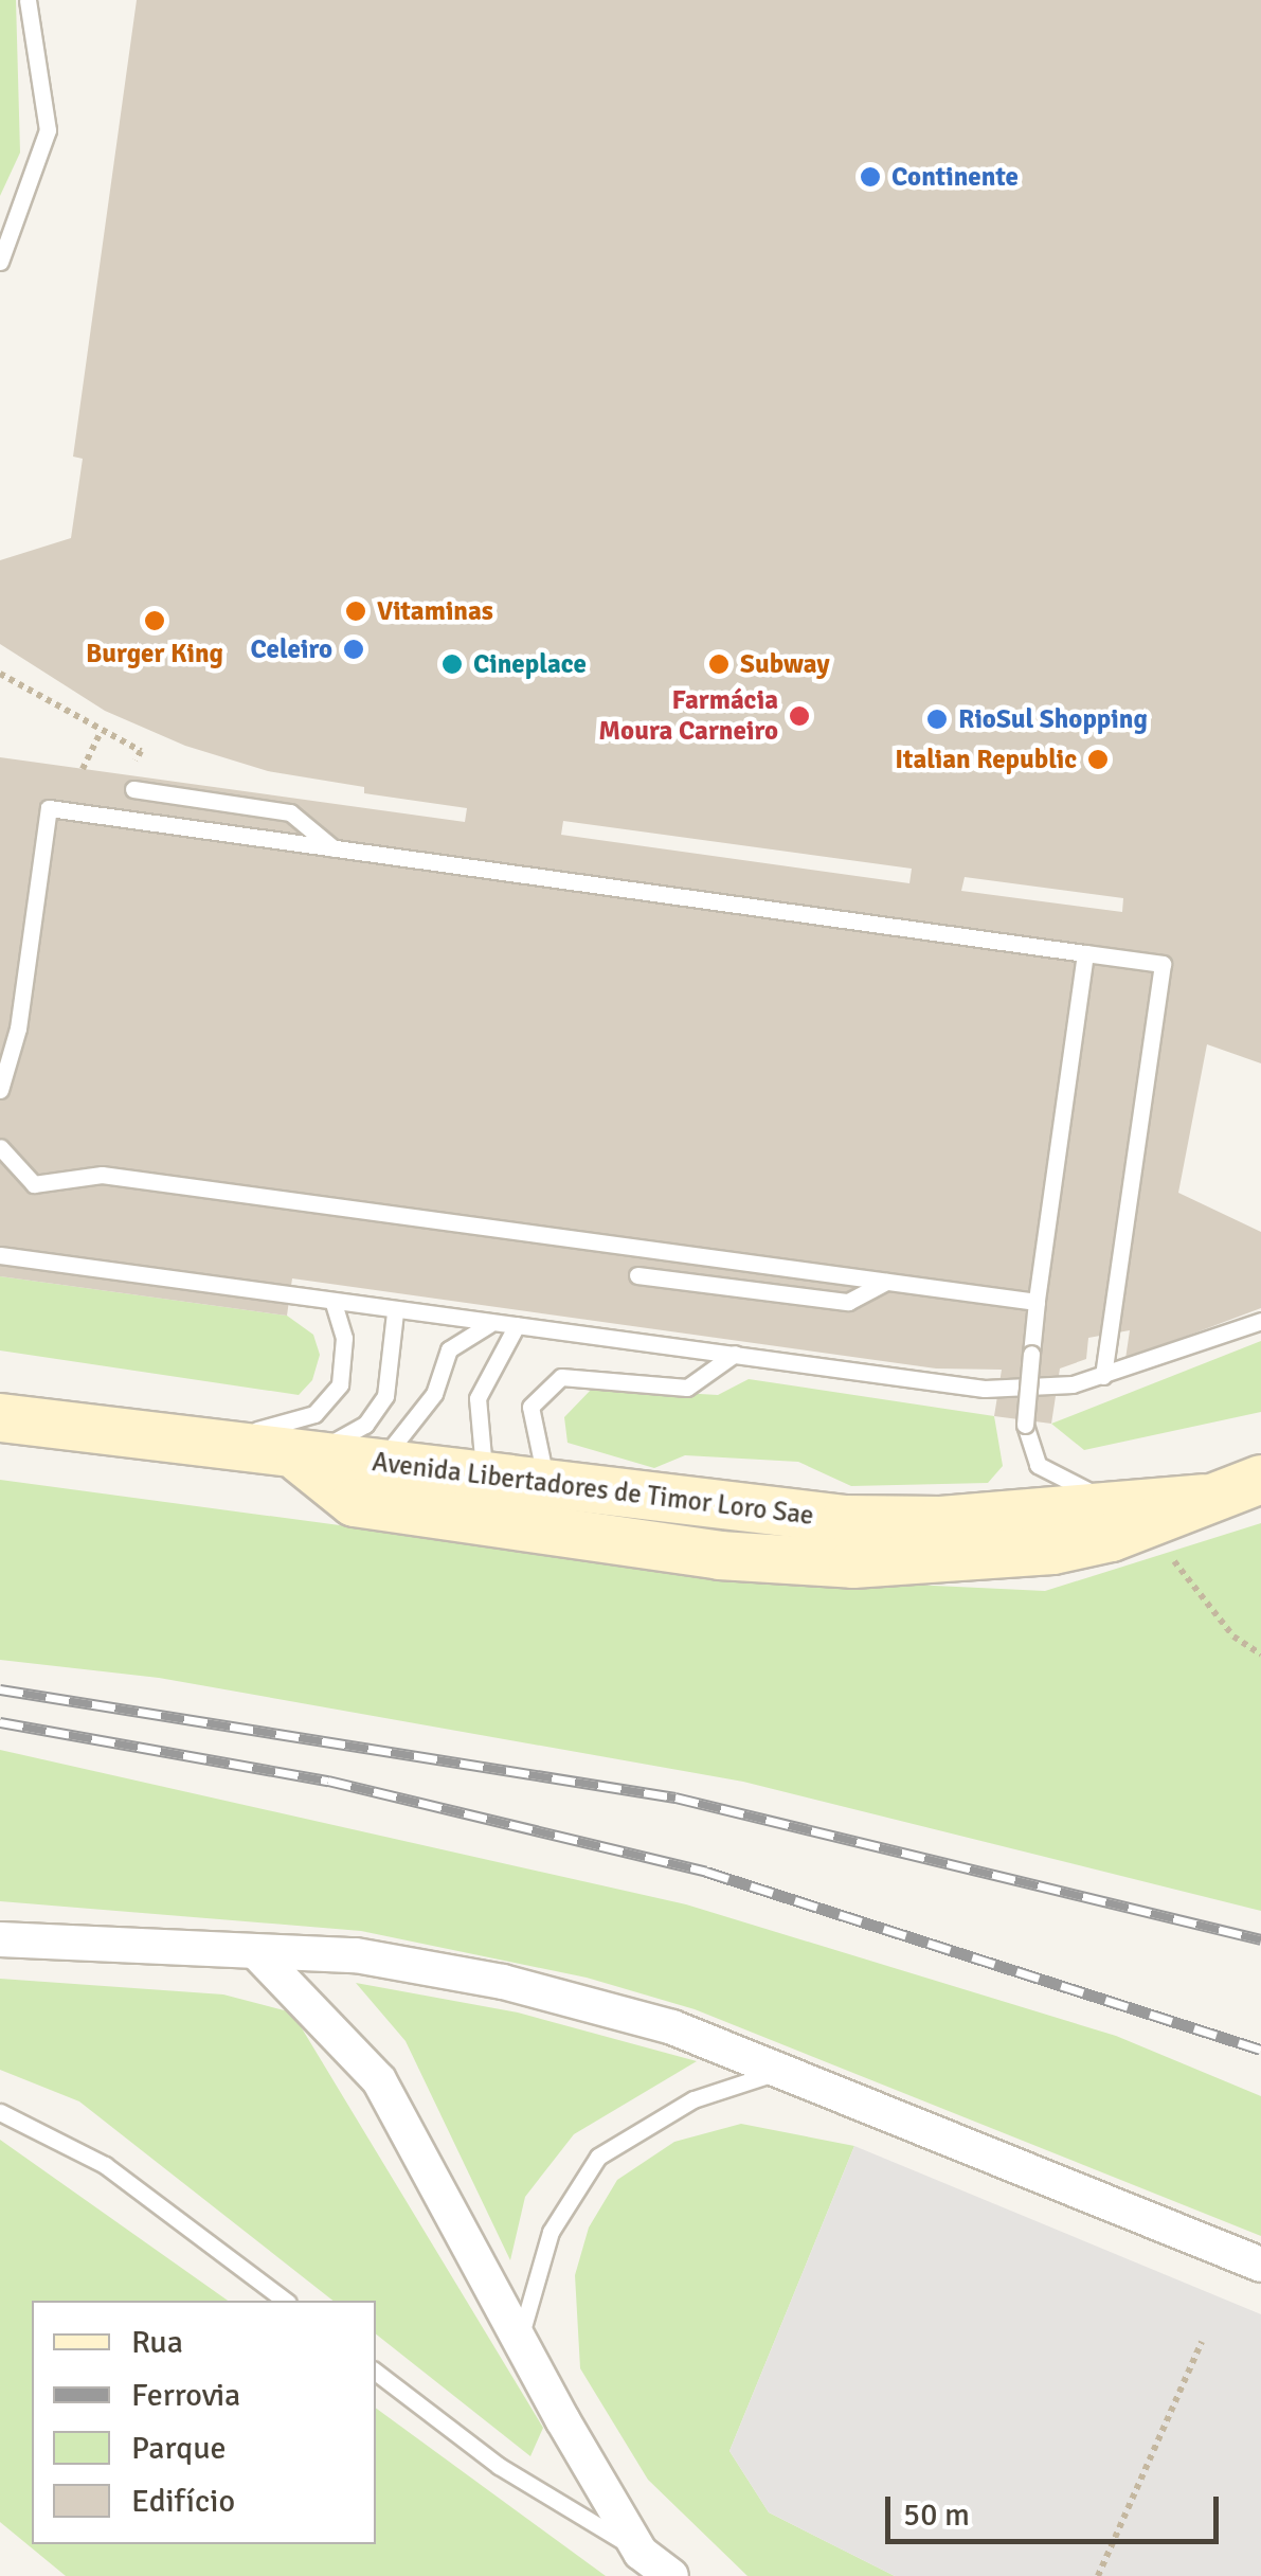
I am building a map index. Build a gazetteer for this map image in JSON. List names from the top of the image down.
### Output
{
  "streets": {
    "main road": ["Avenida Libertadores de Timor Loro Sae"]
  },
  "places": [
    "Continente",
    "Vitaminas",
    "Burger King",
    "Celeiro",
    "Cineplace",
    "Subway",
    "Farmácia Moura Carneiro",
    "RioSul Shopping",
    "Italian Republic"
  ],
  "legend": [
    "Rua",
    "Ferrovia",
    "Parque",
    "Edifício"
  ],
  "scale_bar": "50 m"
}
